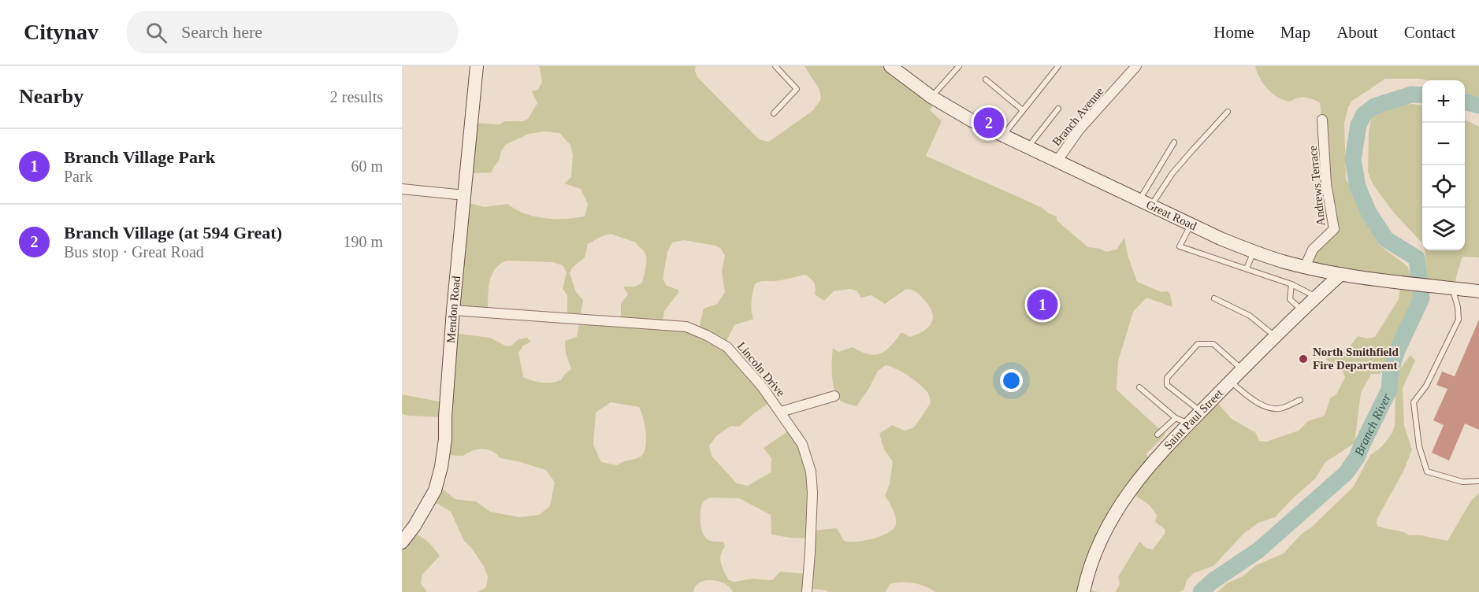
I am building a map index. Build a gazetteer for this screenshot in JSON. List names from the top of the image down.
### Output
{
  "streets": {
    "main road": ["Great Road", "Mendon Road", "Saint Paul Street"],
    "street": ["Branch Avenue", "Andrews Terrace", "Lincoln Drive"]
  },
  "crossings": [
    ["Branch Avenue", "Great Road"],
    ["Andrews Terrace", "Great Road"],
    ["Great Road", "Saint Paul Street"],
    ["Mendon Road", "Lincoln Drive"]
  ],
  "water": ["Branch River"],
  "places": ["North Smithfield Fire Department"],
  "page": {
    "header": "Citynav",
    "search": "Search here",
    "nav": [
      "Home",
      "Map",
      "About",
      "Contact"
    ],
    "heading": ["Nearby", "2 results"],
    "map_buttons": ["+", "−"],
    "pins": ["2", "1"],
    "list": [
      {
        "mark": "1",
        "name": "Branch Village Park",
        "note": "Park",
        "value": "60 m"
      },
      {
        "mark": "2",
        "name": "Branch Village (at 594 Great)",
        "note": "Bus stop · Great Road",
        "value": "190 m"
      }
    ]
  }
}
